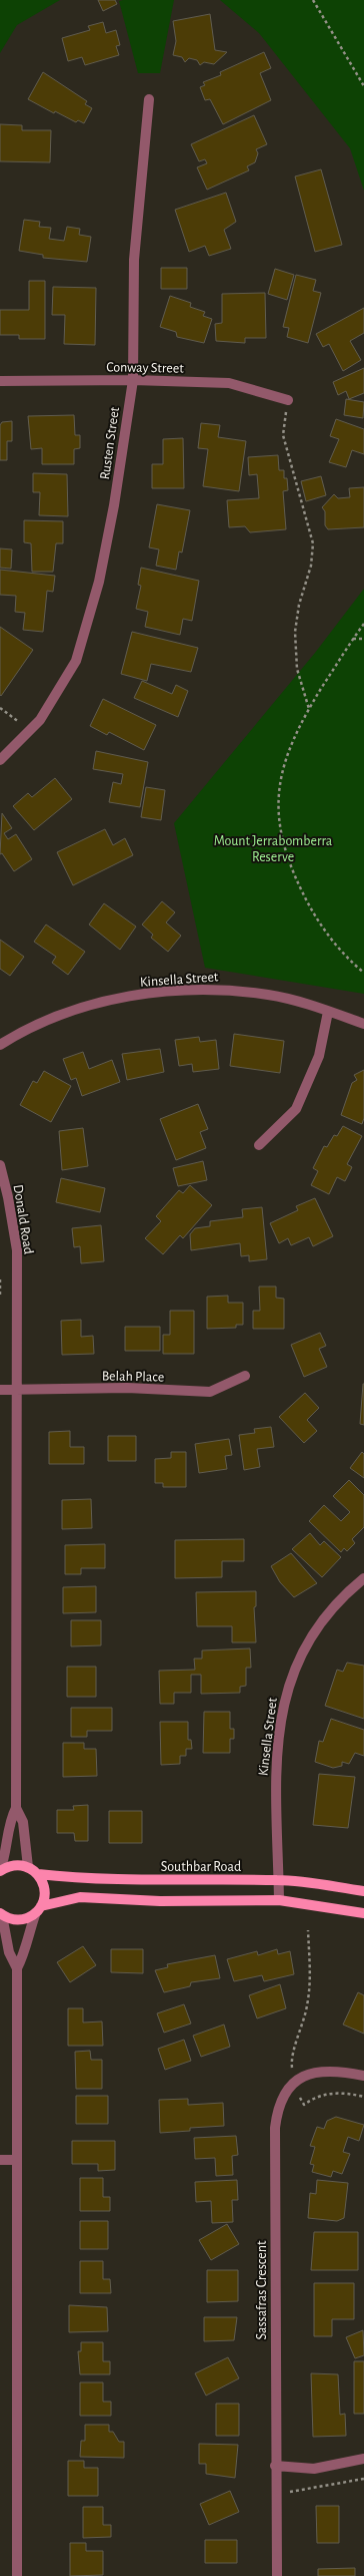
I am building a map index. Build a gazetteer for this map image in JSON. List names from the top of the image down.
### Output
{
  "streets": {
    "main road": ["Southbar Road"],
    "street": [
      "Conway Street",
      "Rusten Street",
      "Kinsella Street",
      "Donald Road",
      "Belah Place",
      "Sassafras Crescent"
    ]
  },
  "crossings": [
    ["Conway Street", "Rusten Street"],
    ["Kinsella Street", "Southbar Road"],
    ["Donald Road", "Belah Place"]
  ],
  "parks": ["Mount Jerrabomberra Reserve"]
}
